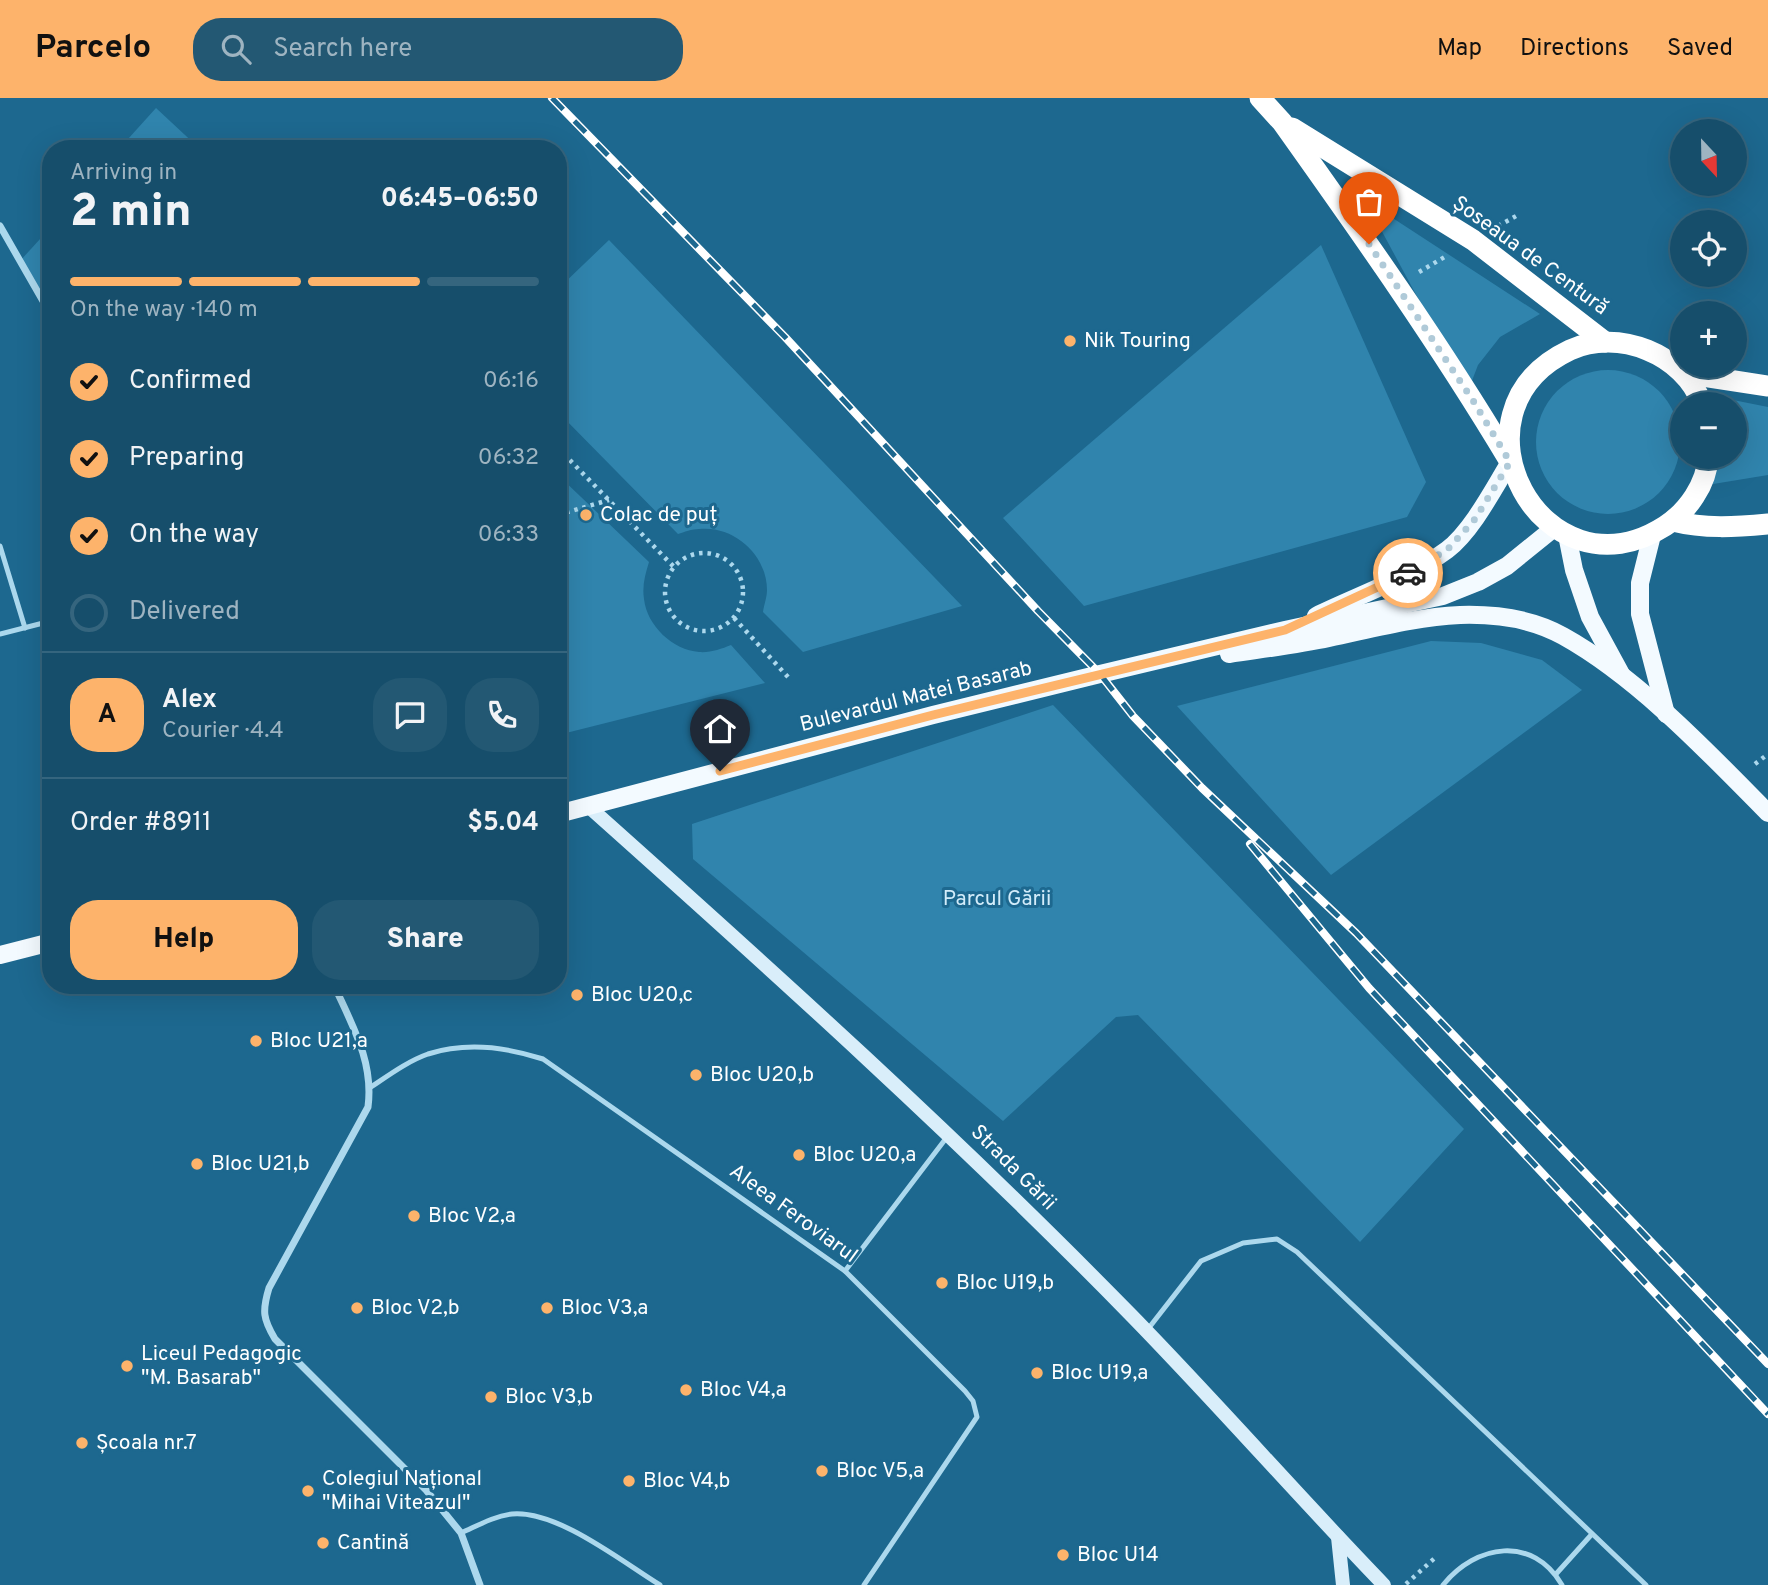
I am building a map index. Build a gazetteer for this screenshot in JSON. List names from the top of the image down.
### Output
{
  "streets": {
    "highway": ["Șoseaua de Centură"],
    "main road": ["Bulevardul Matei Basarab"],
    "street": ["Strada Gării"],
    "lane": ["Aleea Feroviarul"]
  },
  "crossings": [
    ["Șoseaua de Centură", "Bulevardul Matei Basarab"],
    ["Bulevardul Matei Basarab", "Strada Gării"]
  ],
  "parks": ["Parcul Gării"],
  "places": [
    "Nik Touring",
    "Colac de puț",
    "Bloc U20,c",
    "Bloc U21,a",
    "Bloc U20,b",
    "Bloc U20,a",
    "Bloc U21,b",
    "Bloc V2,a",
    "Bloc U19,b",
    "Bloc V2,b",
    "Bloc V3,a",
    "Liceul Pedagogic \"M. Basarab\"",
    "Bloc U19,a",
    "Bloc V4,a",
    "Bloc V3,b",
    "Școala nr.7",
    "Bloc V5,a",
    "Bloc V4,b",
    "Colegiul Național \"Mihai Viteazul\"",
    "Cantină",
    "Bloc U14"
  ],
  "north": "bottom",
  "page": {
    "header": "Parcelo",
    "search": "Search here",
    "nav": ["Map", "Directions", "Saved"],
    "map_buttons": ["+", "−"],
    "heading": ["2 min", "Arriving in", "06:45–06:50"],
    "panel": [
      "Alex",
      "Courier · 4.4",
      "Order #8911",
      "$5.04"
    ],
    "bar": "On the way · 140 m",
    "list": [
      ["Confirmed", "06:16"],
      ["Preparing", "06:32"],
      ["On the way", "06:33"],
      "Delivered"
    ],
    "round": "A",
    "buttons": ["Help", "Share"]
  }
}
